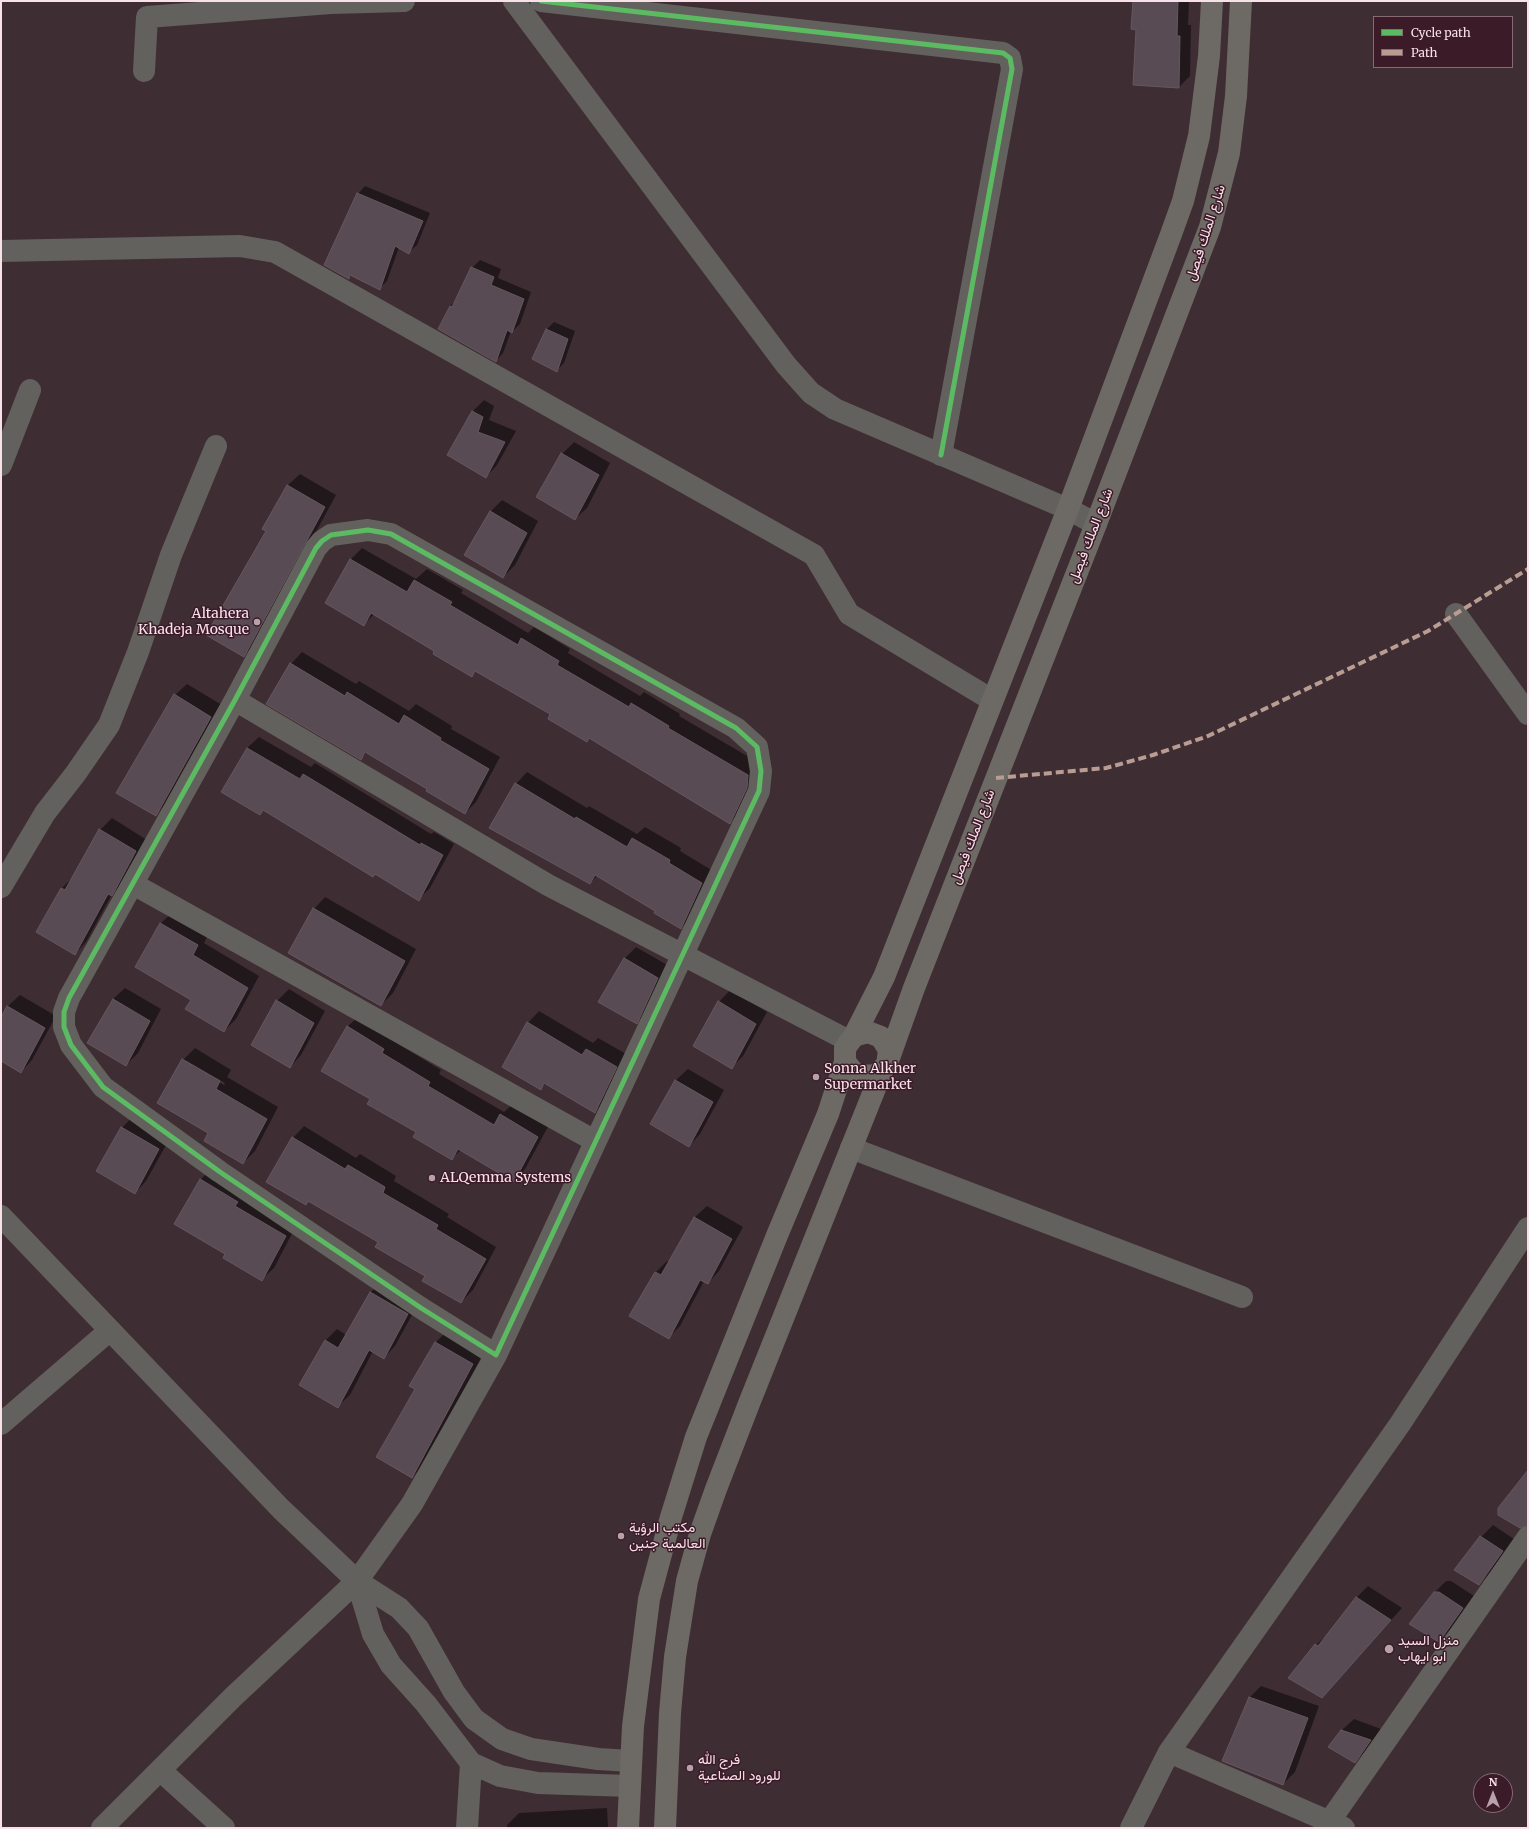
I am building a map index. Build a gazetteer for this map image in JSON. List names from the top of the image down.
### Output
{
  "streets": {
    "main road": ["شارع الملك فيصل"]
  },
  "places": [
    "Altahera Khadeja Mosque",
    "Sonna Alkher Supermarket",
    "ALQemma Systems",
    "مكتب الرؤية العالمية جنين",
    "منزل السيد ابو ايهاب",
    "فرج الله للورود الصناعية"
  ],
  "legend": ["Cycle path", "Path"],
  "north": "top"
}
